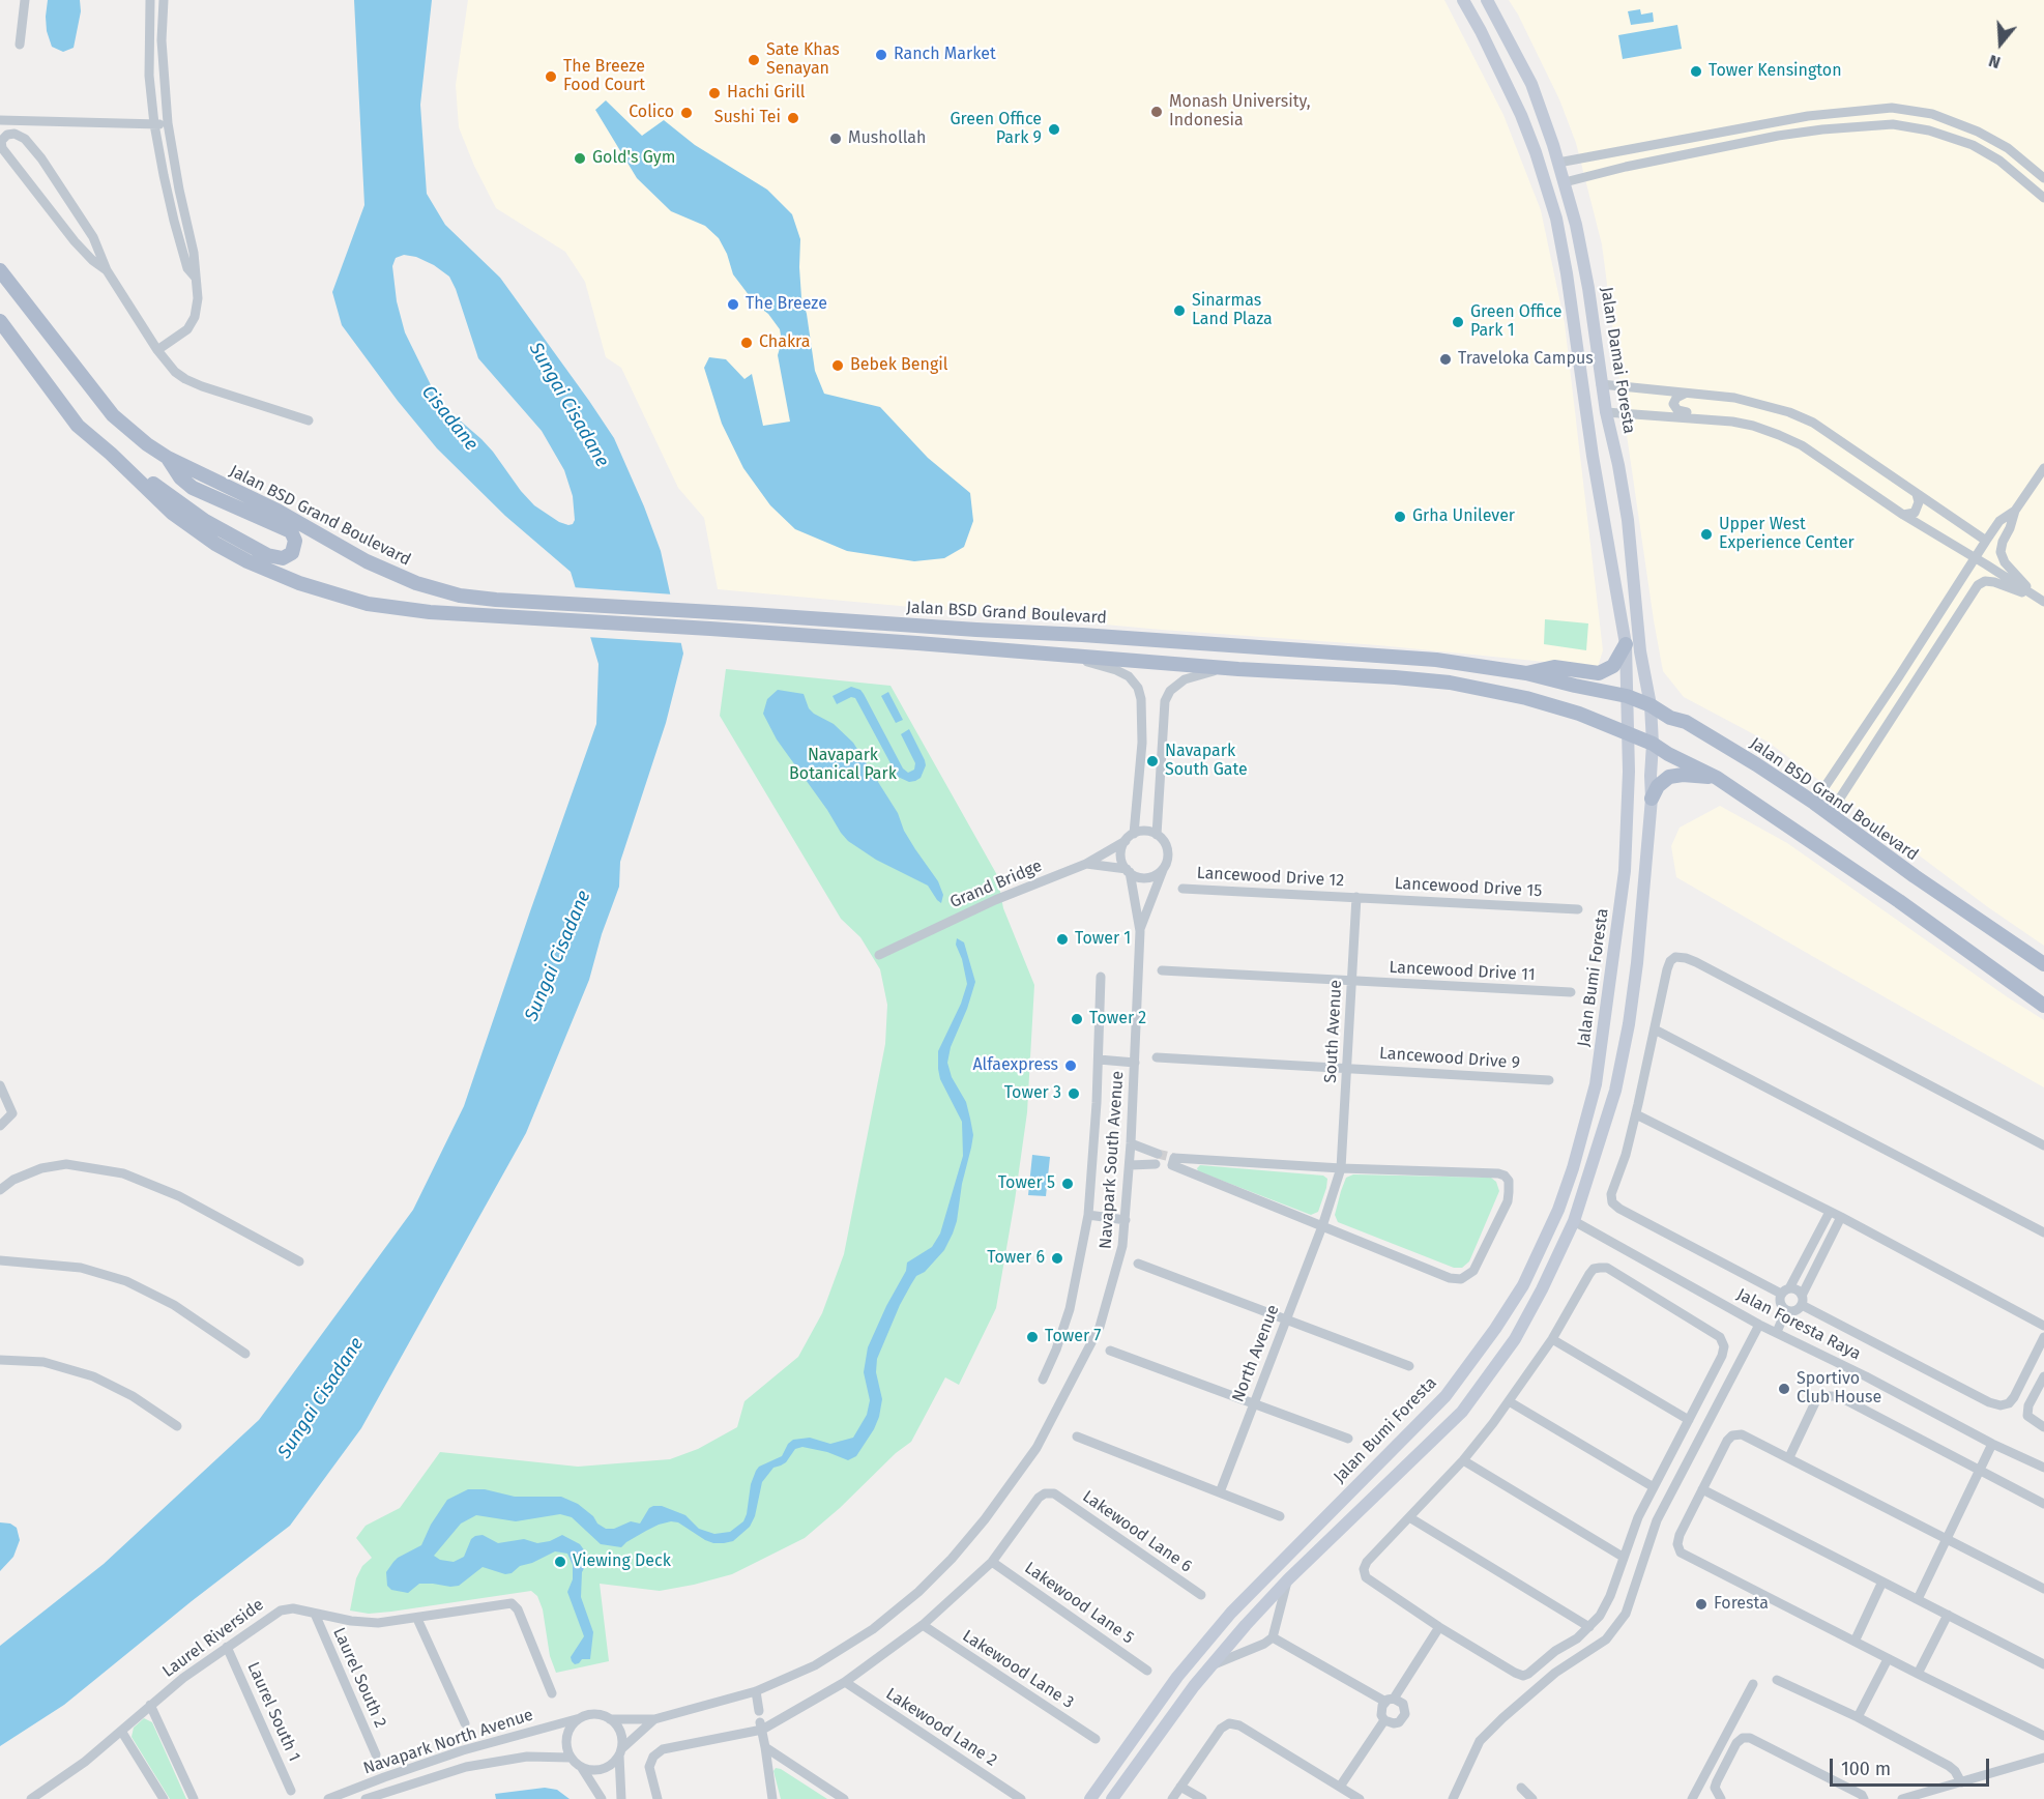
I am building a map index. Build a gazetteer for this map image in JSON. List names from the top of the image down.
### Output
{
  "streets": {
    "main road": ["Jalan Damai Foresta", "Jalan BSD Grand Boulevard", "Jalan Bumi Foresta"],
    "street": [
      "Lancewood Drive 12",
      "Grand Bridge",
      "Lancewood Drive 15",
      "Lancewood Drive 11",
      "South Avenue",
      "Lancewood Drive 9",
      "Navapark South Avenue",
      "Jalan Foresta Raya",
      "North Avenue",
      "Lakewood Lane 6",
      "Lakewood Lane 5",
      "Laurel Riverside",
      "Lakewood Lane 3",
      "Laurel South 2",
      "Laurel South 1",
      "Lakewood Lane 2",
      "Navapark North Avenue"
    ]
  },
  "crossings": [
    ["Jalan Damai Foresta", "Jalan BSD Grand Boulevard"],
    ["Jalan BSD Grand Boulevard", "Jalan Bumi Foresta"],
    ["Lancewood Drive 12", "Lancewood Drive 15"],
    ["Lancewood Drive 12", "South Avenue"],
    ["Grand Bridge", "Navapark South Avenue"],
    ["Lancewood Drive 15", "South Avenue"],
    ["Lancewood Drive 11", "South Avenue"],
    ["South Avenue", "Lancewood Drive 9"],
    ["South Avenue", "North Avenue"],
    ["Navapark South Avenue", "Navapark North Avenue"],
    ["Lakewood Lane 6", "Lakewood Lane 5"],
    ["Laurel Riverside", "Laurel South 2"],
    ["Laurel Riverside", "Laurel South 1"]
  ],
  "water": ["Sungai Cisadane", "Cisadane"],
  "parks": ["Navapark Botanical Park"],
  "places": [
    "Ranch Market",
    "Sate Khas Senayan",
    "Tower Kensington",
    "The Breeze Food Court",
    "Hachi Grill",
    "Monash University, Indonesia",
    "Colico",
    "Sushi Tei",
    "Green Office Park 9",
    "Mushollah",
    "Gold's Gym",
    "The Breeze",
    "Sinarmas Land Plaza",
    "Green Office Park 1",
    "Chakra",
    "Traveloka Campus",
    "Bebek Bengil",
    "Grha Unilever",
    "Upper West Experience Center",
    "Navapark South Gate",
    "Tower 1",
    "Tower 2",
    "Alfaexpress",
    "Tower 3",
    "Tower 5",
    "Tower 6",
    "Tower 7",
    "Sportivo Club House",
    "Viewing Deck",
    "Foresta"
  ],
  "scale_bar": "100 m",
  "north": "bottom"
}
